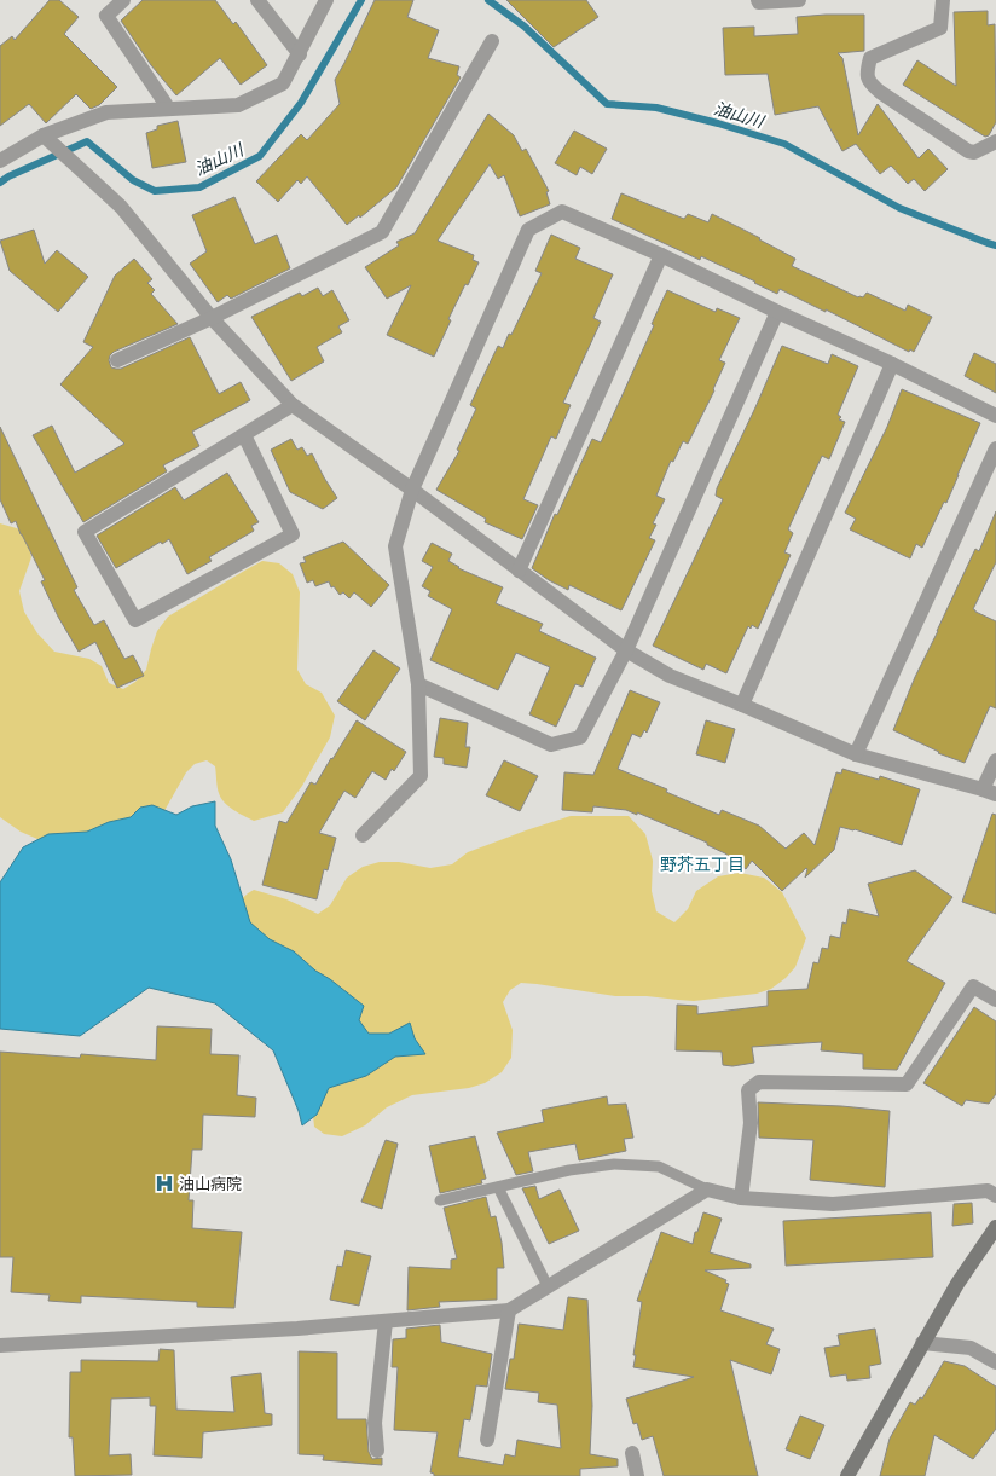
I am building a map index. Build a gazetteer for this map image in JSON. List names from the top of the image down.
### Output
{
  "districts": ["野芥五丁目"],
  "water": ["油山川"],
  "places": {
    "hospital": ["油山病院"]
  }
}
